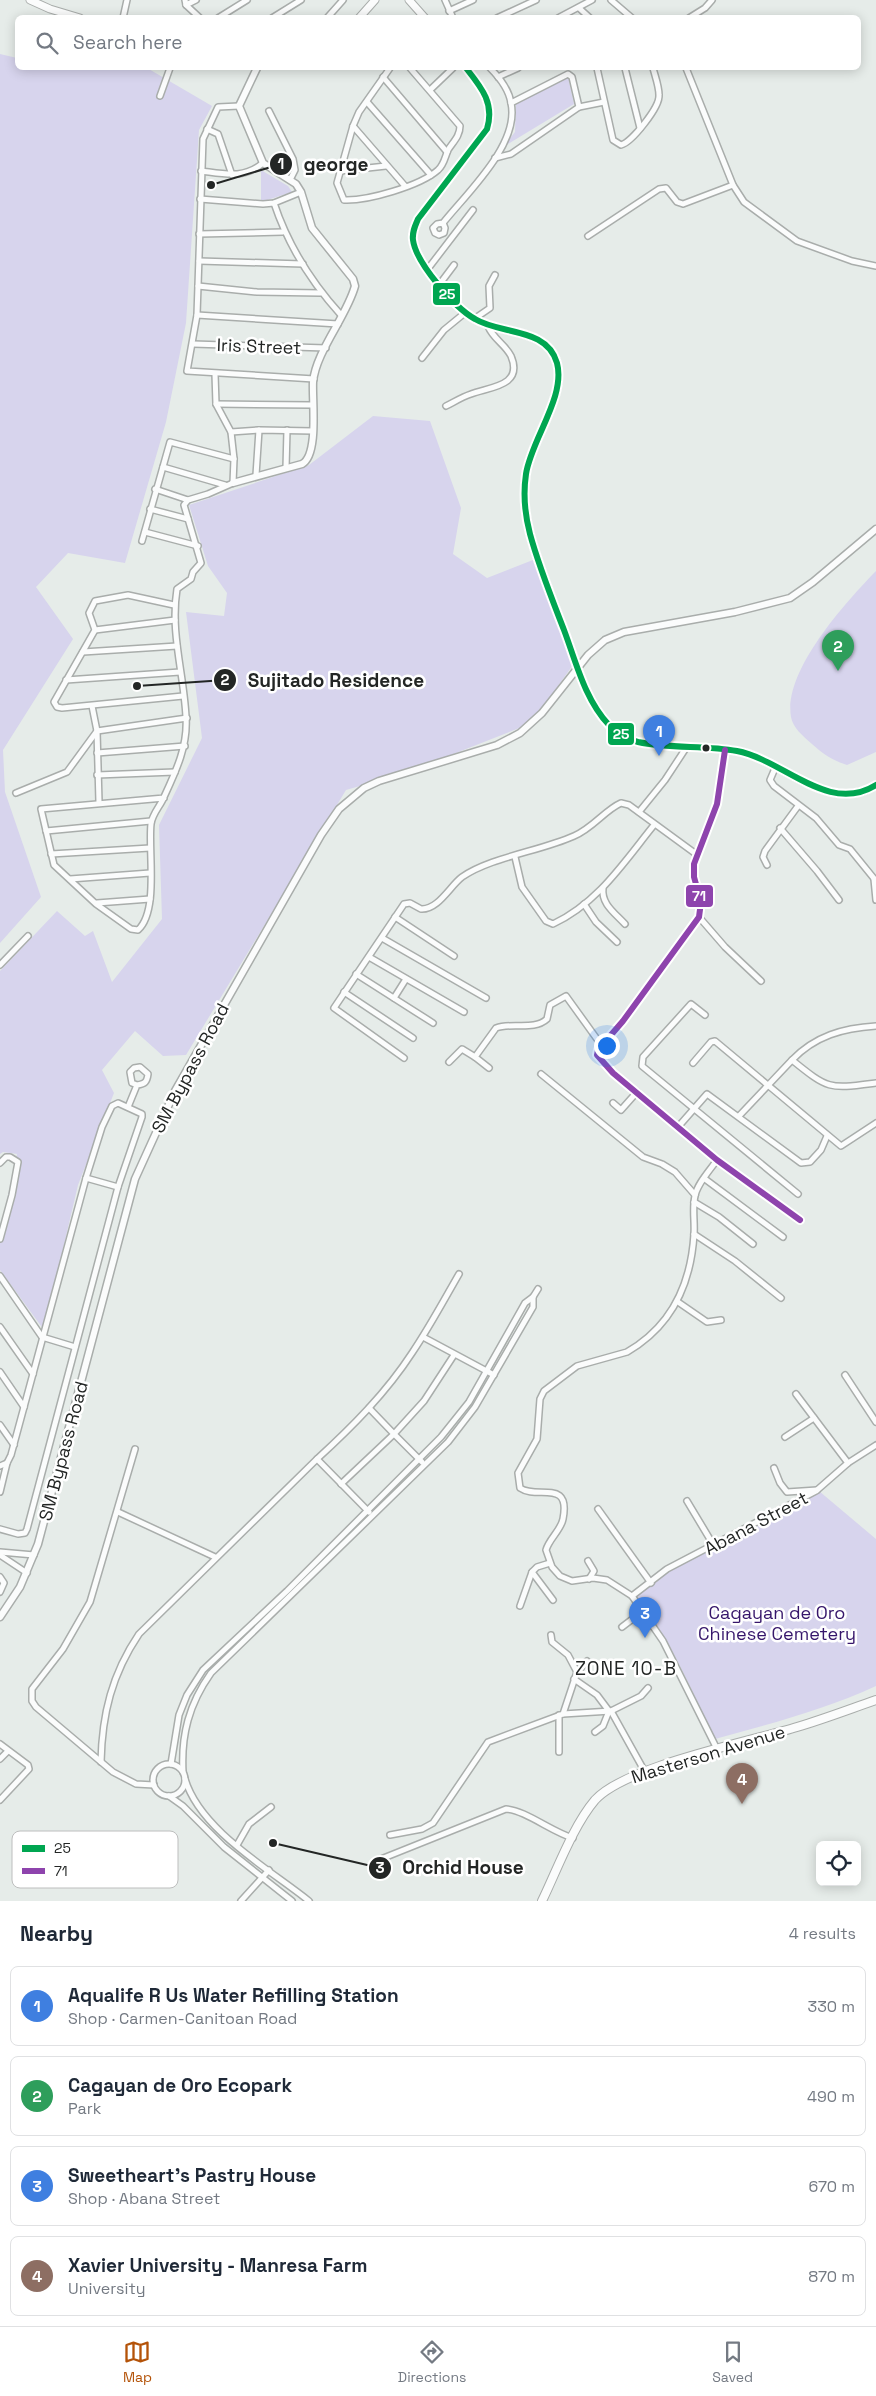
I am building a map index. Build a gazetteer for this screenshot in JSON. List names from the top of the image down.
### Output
{
  "streets": {
    "main road": ["Masterson Avenue"],
    "street": ["Iris Street", "SM Bypass Road", "Abana Street"]
  },
  "districts": ["ZONE 10-B"],
  "parks": ["Cagayan de Oro Chinese Cemetery"],
  "places": ["george", "Sujitado Residence", "Orchid House"],
  "lines": ["transit line 25", "transit line 71"],
  "legend": ["25", "71"],
  "page": {
    "search": "Search here",
    "pins": [
      "2",
      "1",
      "3",
      "4"
    ],
    "heading": ["Nearby", "4 results"],
    "list": [
      {
        "mark": "1",
        "name": "Aqualife R Us Water Refilling Station",
        "note": "Shop · Carmen-Canitoan Road",
        "value": "330 m"
      },
      {
        "mark": "2",
        "name": "Cagayan de Oro Ecopark",
        "note": "Park",
        "value": "490 m"
      },
      {
        "mark": "3",
        "name": "Sweetheart's Pastry House",
        "note": "Shop · Abana Street",
        "value": "670 m"
      },
      {
        "mark": "4",
        "name": "Xavier University - Manresa Farm",
        "note": "University",
        "value": "870 m"
      }
    ],
    "nav": ["Map", "Directions", "Saved"]
  }
}
